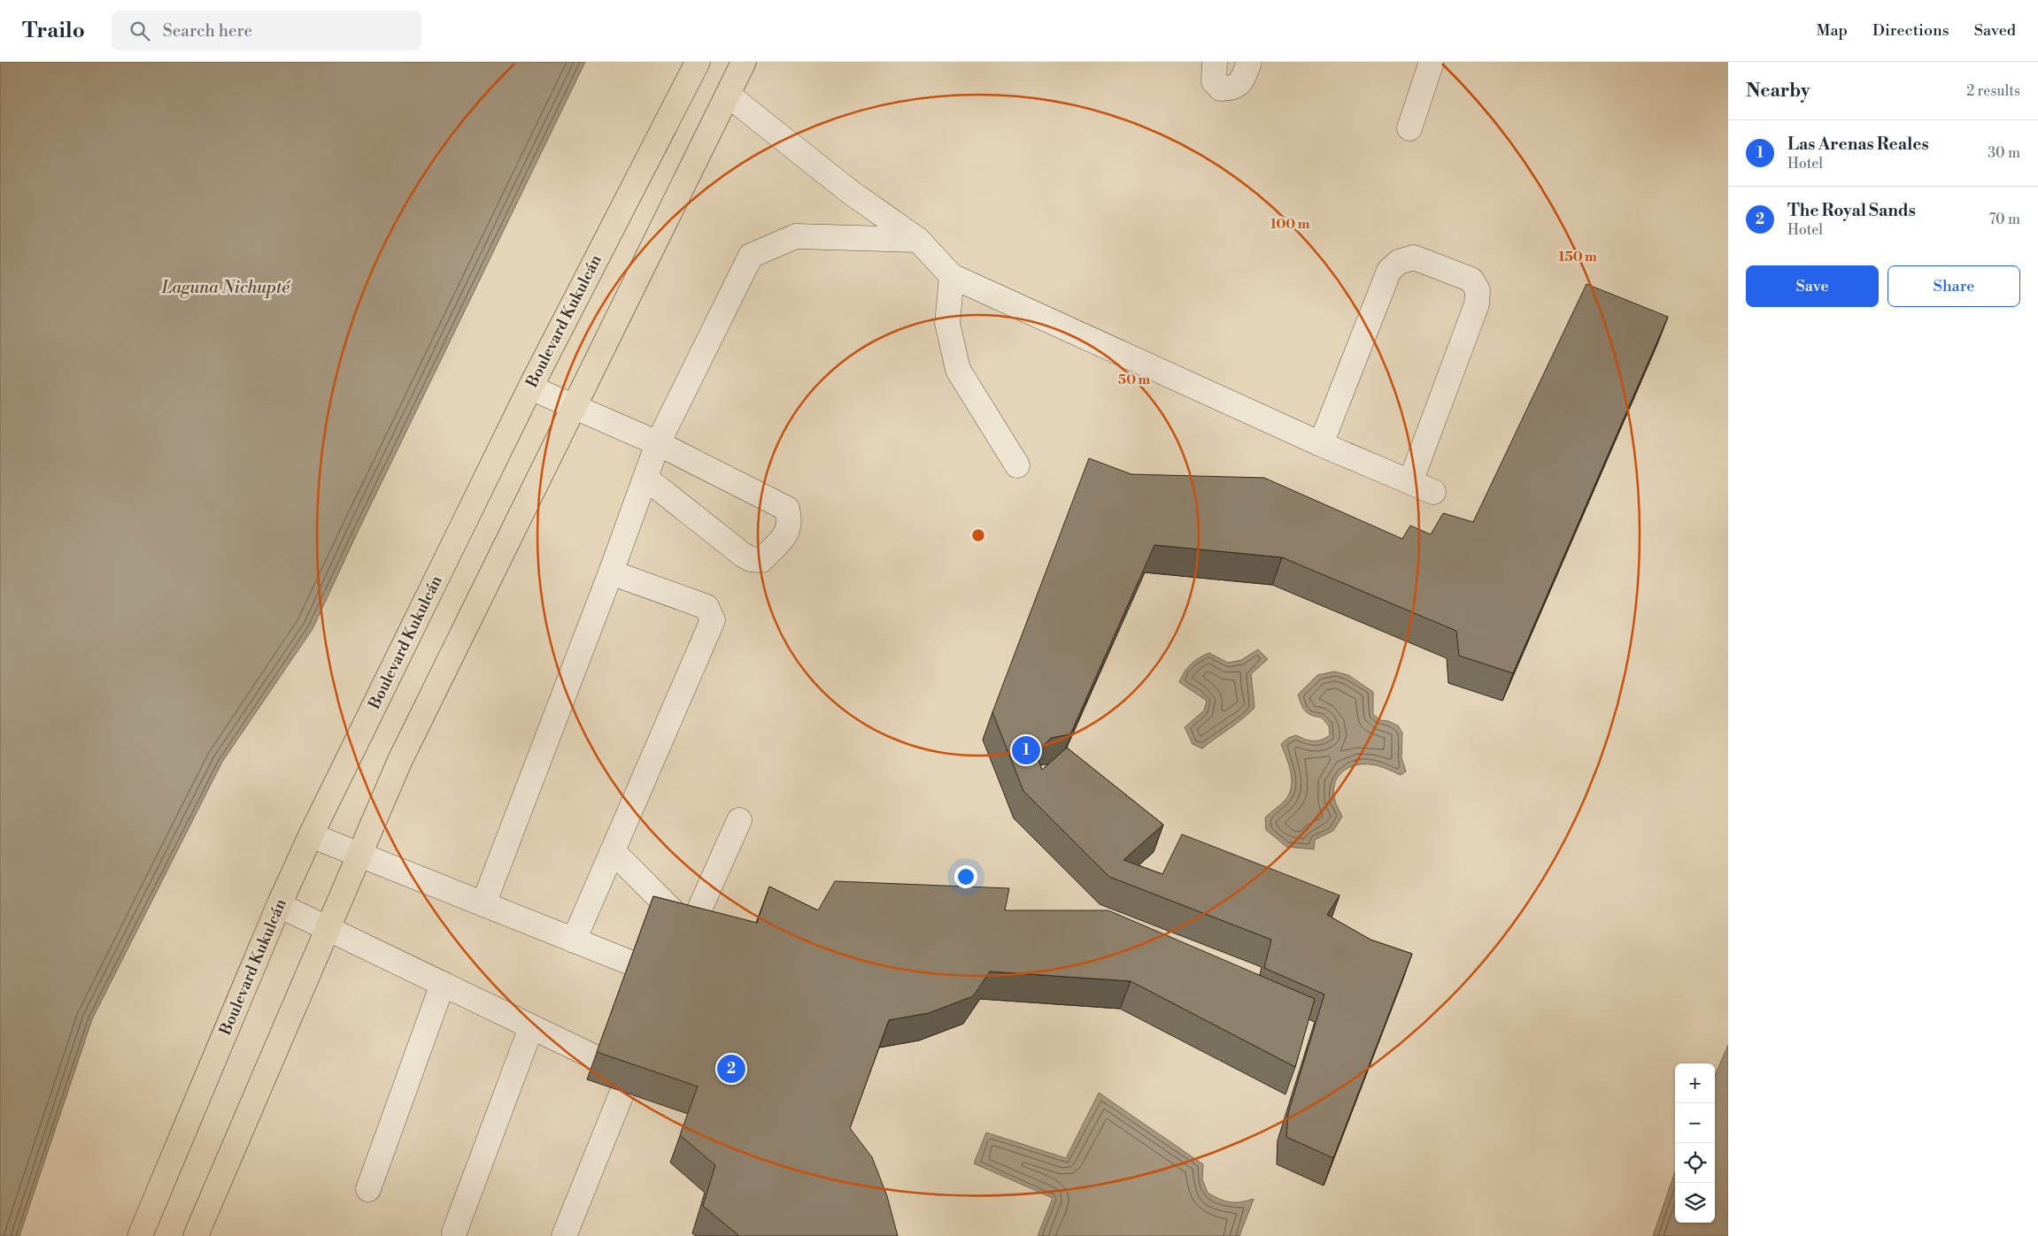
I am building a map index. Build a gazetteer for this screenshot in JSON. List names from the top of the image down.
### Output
{
  "streets": {
    "main road": ["Boulevard Kukulcán"]
  },
  "water": ["Laguna Nichupté"],
  "page": {
    "header": "Trailo",
    "search": "Search here",
    "nav": ["Map", "Directions", "Saved"],
    "heading": ["Nearby", "2 results"],
    "list": [
      {
        "mark": "1",
        "name": "Las Arenas Reales",
        "note": "Hotel",
        "value": "30 m"
      },
      {
        "mark": "2",
        "name": "The Royal Sands",
        "note": "Hotel",
        "value": "70 m"
      }
    ],
    "buttons": ["Save", "Share"],
    "pins": ["1", "2"],
    "map_buttons": ["+", "−"]
  },
  "rings": ["100 m", "150 m", "50 m"]
}
